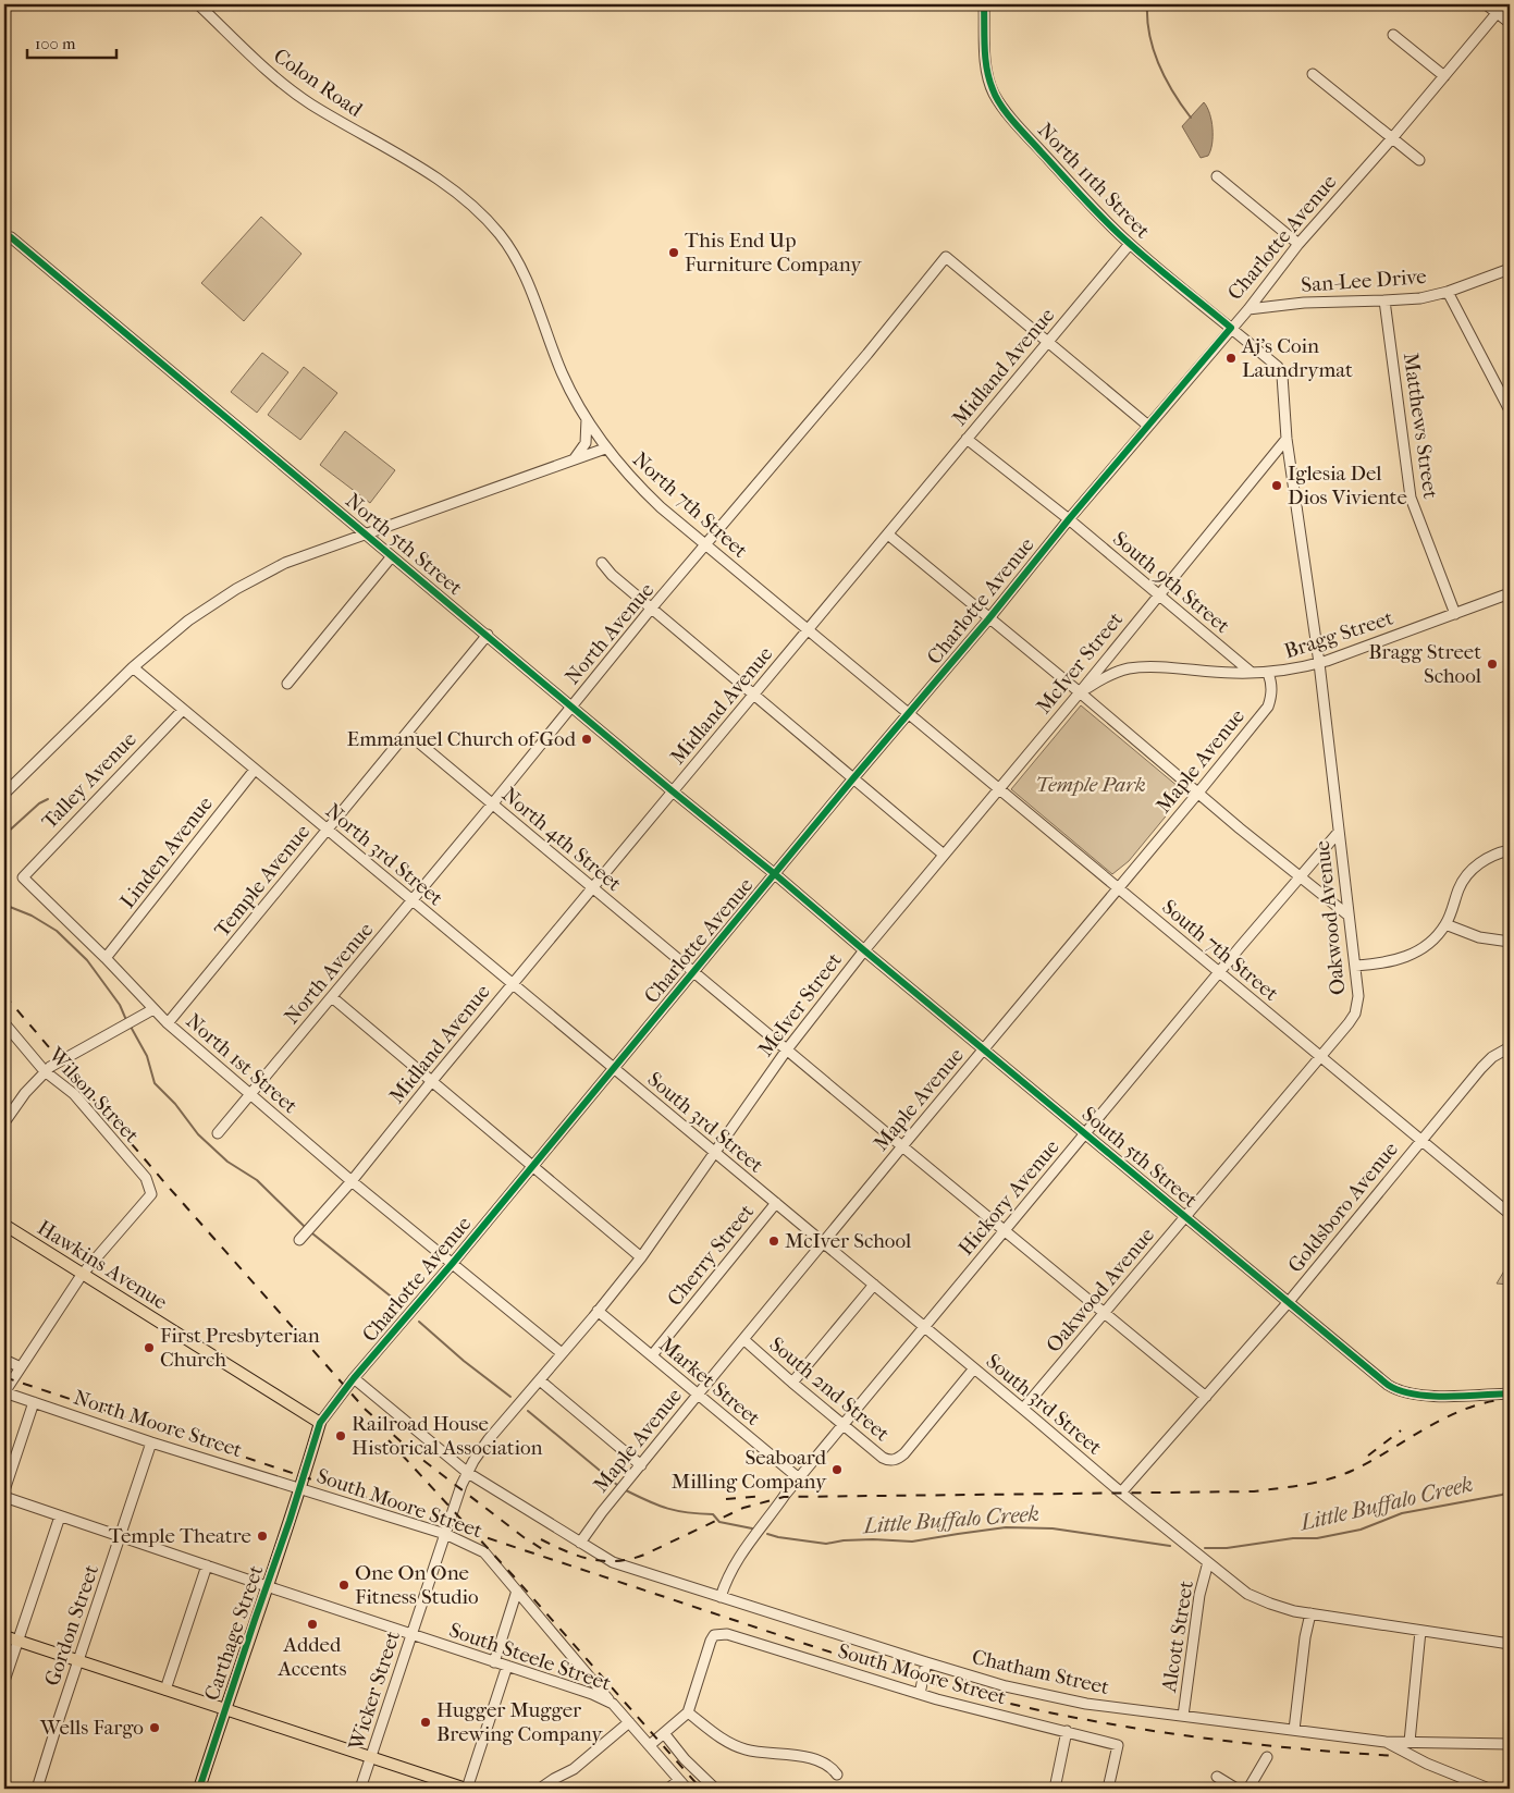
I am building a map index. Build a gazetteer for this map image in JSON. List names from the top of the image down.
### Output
{
  "streets": {
    "main road": ["Charlotte Avenue", "Hawkins Avenue", "Carthage Street"],
    "street": [
      "Colon Road",
      "North 11th Street",
      "San-Lee Drive",
      "Midland Avenue",
      "Matthews Street",
      "North 7th Street",
      "North 5th Street",
      "South 9th Street",
      "North Avenue",
      "Bragg Street",
      "McIver Street",
      "Maple Avenue",
      "Talley Avenue",
      "North 4th Street",
      "Linden Avenue",
      "North 3rd Street",
      "Temple Avenue",
      "Oakwood Avenue",
      "South 7th Street",
      "North 1st Street",
      "Wilson Street",
      "South 3rd Street",
      "South 5th Street",
      "Hickory Avenue",
      "Goldsboro Avenue",
      "Cherry Street",
      "Market Street",
      "South 2nd Street",
      "North Moore Street",
      "South Moore Street",
      "Gordon Street",
      "Alcott Street",
      "South Steele Street",
      "Chatham Street",
      "Wicker Street"
    ]
  },
  "crossings": [
    ["Colon Road", "North 7th Street"],
    ["North 11th Street", "Charlotte Avenue"],
    ["North 11th Street", "Midland Avenue"],
    ["North 11th Street", "Oakwood Avenue"],
    ["Charlotte Avenue", "San-Lee Drive"],
    ["Charlotte Avenue", "North 7th Street"],
    ["Charlotte Avenue", "North 5th Street"],
    ["Charlotte Avenue", "South 9th Street"],
    ["Charlotte Avenue", "North 4th Street"],
    ["Charlotte Avenue", "North 3rd Street"],
    ["Charlotte Avenue", "Oakwood Avenue"],
    ["Charlotte Avenue", "South 7th Street"],
    ["Charlotte Avenue", "North 1st Street"],
    ["Charlotte Avenue", "South 3rd Street"],
    ["Charlotte Avenue", "South 5th Street"],
    ["Charlotte Avenue", "Hawkins Avenue"],
    ["Charlotte Avenue", "North Moore Street"],
    ["Charlotte Avenue", "South Moore Street"],
    ["Charlotte Avenue", "Carthage Street"],
    ["Charlotte Avenue", "Chatham Street"],
    ["San-Lee Drive", "Matthews Street"],
    ["Midland Avenue", "North 7th Street"],
    ["Midland Avenue", "North 5th Street"],
    ["Midland Avenue", "South 9th Street"],
    ["Midland Avenue", "North Avenue"],
    ["Midland Avenue", "North 4th Street"],
    ["Midland Avenue", "North 3rd Street"],
    ["Midland Avenue", "North 1st Street"],
    ["Matthews Street", "Bragg Street"],
    ["North 7th Street", "North Avenue"],
    ["North 7th Street", "South 7th Street"],
    ["North 5th Street", "North Avenue"],
    ["North 5th Street", "Temple Avenue"],
    ["North 5th Street", "South 5th Street"],
    ["South 9th Street", "Bragg Street"],
    ["South 9th Street", "McIver Street"],
    ["North Avenue", "North 4th Street"],
    ["North Avenue", "North 3rd Street"],
    ["North Avenue", "North 1st Street"],
    ["Bragg Street", "McIver Street"],
    ["Bragg Street", "Maple Avenue"],
    ["Bragg Street", "Oakwood Avenue"],
    ["McIver Street", "North 4th Street"],
    ["McIver Street", "Oakwood Avenue"],
    ["McIver Street", "South 7th Street"],
    ["McIver Street", "North 1st Street"],
    ["McIver Street", "South 3rd Street"],
    ["McIver Street", "South 5th Street"],
    ["McIver Street", "Market Street"],
    ["McIver Street", "Chatham Street"],
    ["McIver Street", "Wicker Street"],
    ["Maple Avenue", "North 4th Street"],
    ["Maple Avenue", "South 7th Street"],
    ["Maple Avenue", "South 3rd Street"],
    ["Maple Avenue", "South 5th Street"],
    ["Maple Avenue", "Market Street"],
    ["Maple Avenue", "South 2nd Street"],
    ["Maple Avenue", "Chatham Street"],
    ["Talley Avenue", "North 3rd Street"],
    ["Talley Avenue", "North 1st Street"],
    ["North 4th Street", "Temple Avenue"],
    ["North 4th Street", "Oakwood Avenue"],
    ["North 4th Street", "Hickory Avenue"],
    ["North 4th Street", "Goldsboro Avenue"],
    ["Linden Avenue", "North 3rd Street"],
    ["Linden Avenue", "North 1st Street"],
    ["North 3rd Street", "Temple Avenue"],
    ["North 3rd Street", "South 3rd Street"],
    ["Temple Avenue", "North 1st Street"],
    ["Oakwood Avenue", "South 7th Street"],
    ["Oakwood Avenue", "South 3rd Street"],
    ["Oakwood Avenue", "South 5th Street"],
    ["Oakwood Avenue", "Hickory Avenue"],
    ["South 7th Street", "Hickory Avenue"],
    ["South 7th Street", "Goldsboro Avenue"],
    ["Wilson Street", "Hawkins Avenue"],
    ["South 3rd Street", "Hickory Avenue"],
    ["South 3rd Street", "Goldsboro Avenue"],
    ["South 3rd Street", "Cherry Street"],
    ["South 3rd Street", "South 2nd Street"],
    ["South 3rd Street", "Alcott Street"],
    ["South 5th Street", "Hickory Avenue"],
    ["South 5th Street", "Goldsboro Avenue"],
    ["Hickory Avenue", "Market Street"],
    ["Hickory Avenue", "South 2nd Street"],
    ["Hickory Avenue", "Chatham Street"],
    ["Cherry Street", "Market Street"],
    ["North Moore Street", "South Moore Street"],
    ["North Moore Street", "Gordon Street"],
    ["North Moore Street", "Carthage Street"],
    ["South Moore Street", "Carthage Street"],
    ["South Moore Street", "South Steele Street"],
    ["South Moore Street", "Wicker Street"],
    ["Gordon Street", "South Steele Street"],
    ["Carthage Street", "South Steele Street"],
    ["Alcott Street", "Chatham Street"],
    ["South Steele Street", "Wicker Street"]
  ],
  "water": ["Little Buffalo Creek"],
  "parks": ["Temple Park"],
  "places": [
    "This End Up Furniture Company",
    "Aj's Coin Laundrymat",
    "Iglesia Del Dios Viviente",
    "Bragg Street School",
    "Emmanuel Church of God",
    "McIver School",
    "First Presbyterian Church",
    "Railroad House Historical Association",
    "Seaboard Milling Company",
    "Temple Theatre",
    "One On One Fitness Studio",
    "Added Accents",
    "Hugger Mugger Brewing Company",
    "Wells Fargo"
  ],
  "scale_bar": "100 m"
}
